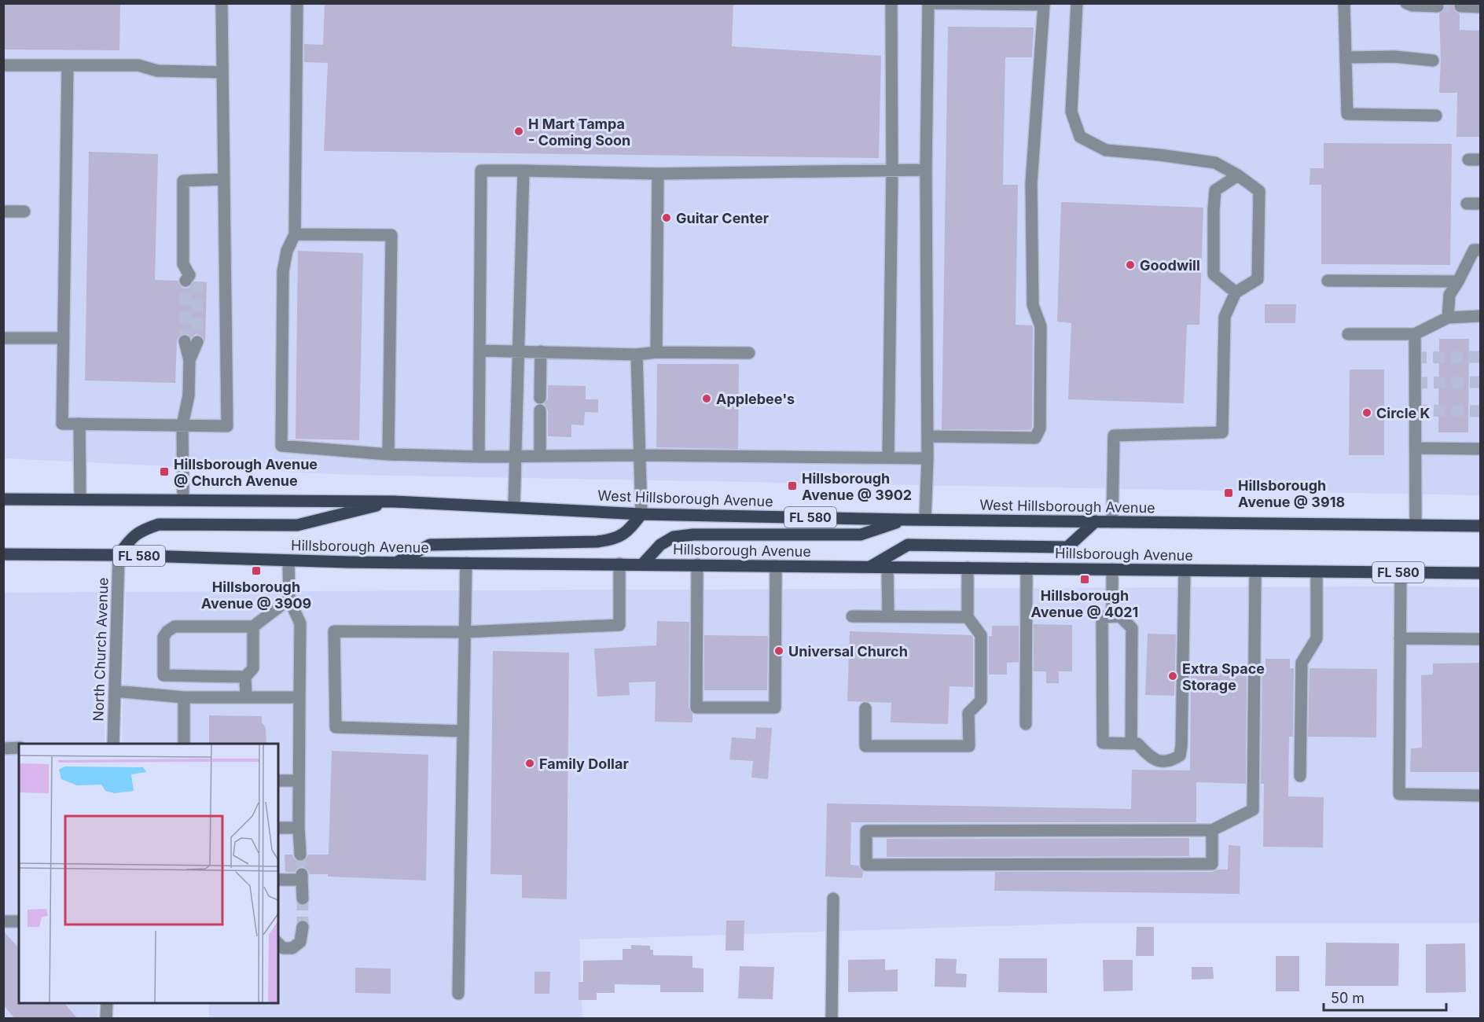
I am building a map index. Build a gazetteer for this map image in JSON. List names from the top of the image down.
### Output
{
  "streets": {
    "main road": ["West Hillsborough Avenue", "FL 580", "Hillsborough Avenue"],
    "street": ["North Church Avenue"]
  },
  "crossings": [
    ["FL 580", "Hillsborough Avenue"],
    ["Hillsborough Avenue", "North Church Avenue"]
  ],
  "places": {
    "other": [
      "H Mart Tampa - Coming Soon",
      "Guitar Center",
      "Goodwill",
      "Applebee's",
      "Circle K",
      "Universal Church",
      "Extra Space Storage",
      "Family Dollar"
    ],
    "transit": [
      "Hillsborough Avenue @ Church Avenue",
      "Hillsborough Avenue @ 3902",
      "Hillsborough Avenue @ 3918",
      "Hillsborough Avenue @ 3909",
      "Hillsborough Avenue @ 4021"
    ]
  },
  "scale_bar": "50 m"
}
